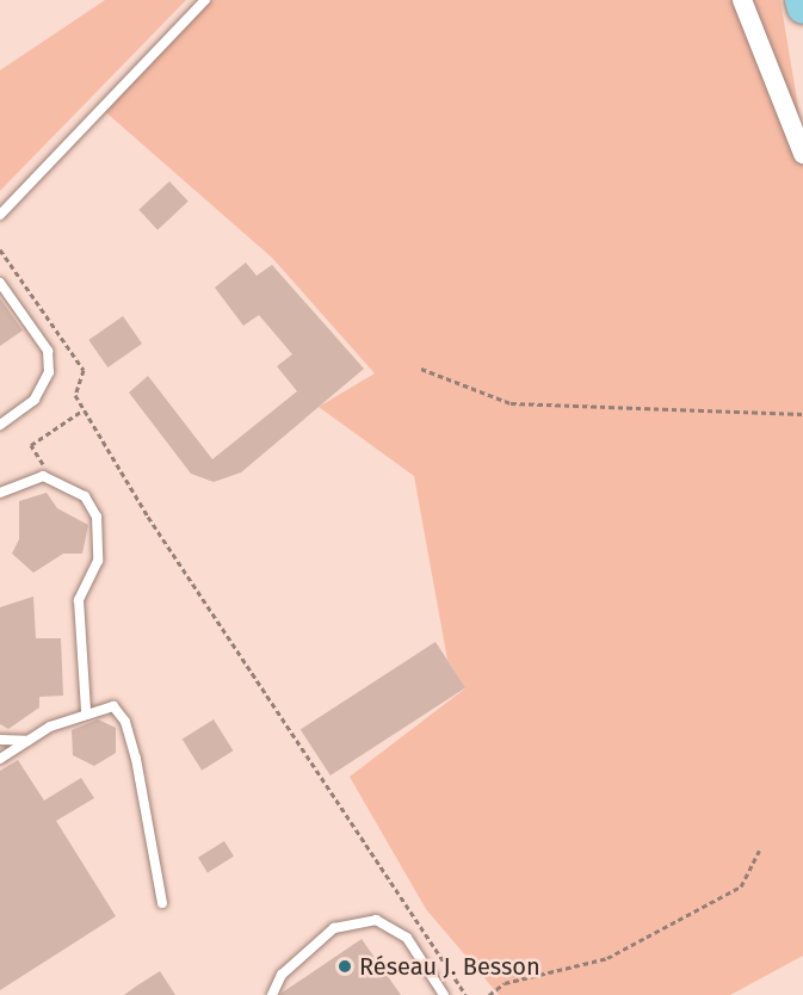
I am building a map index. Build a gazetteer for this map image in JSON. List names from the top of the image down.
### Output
{
  "places": ["Réseau J. Besson"]
}
